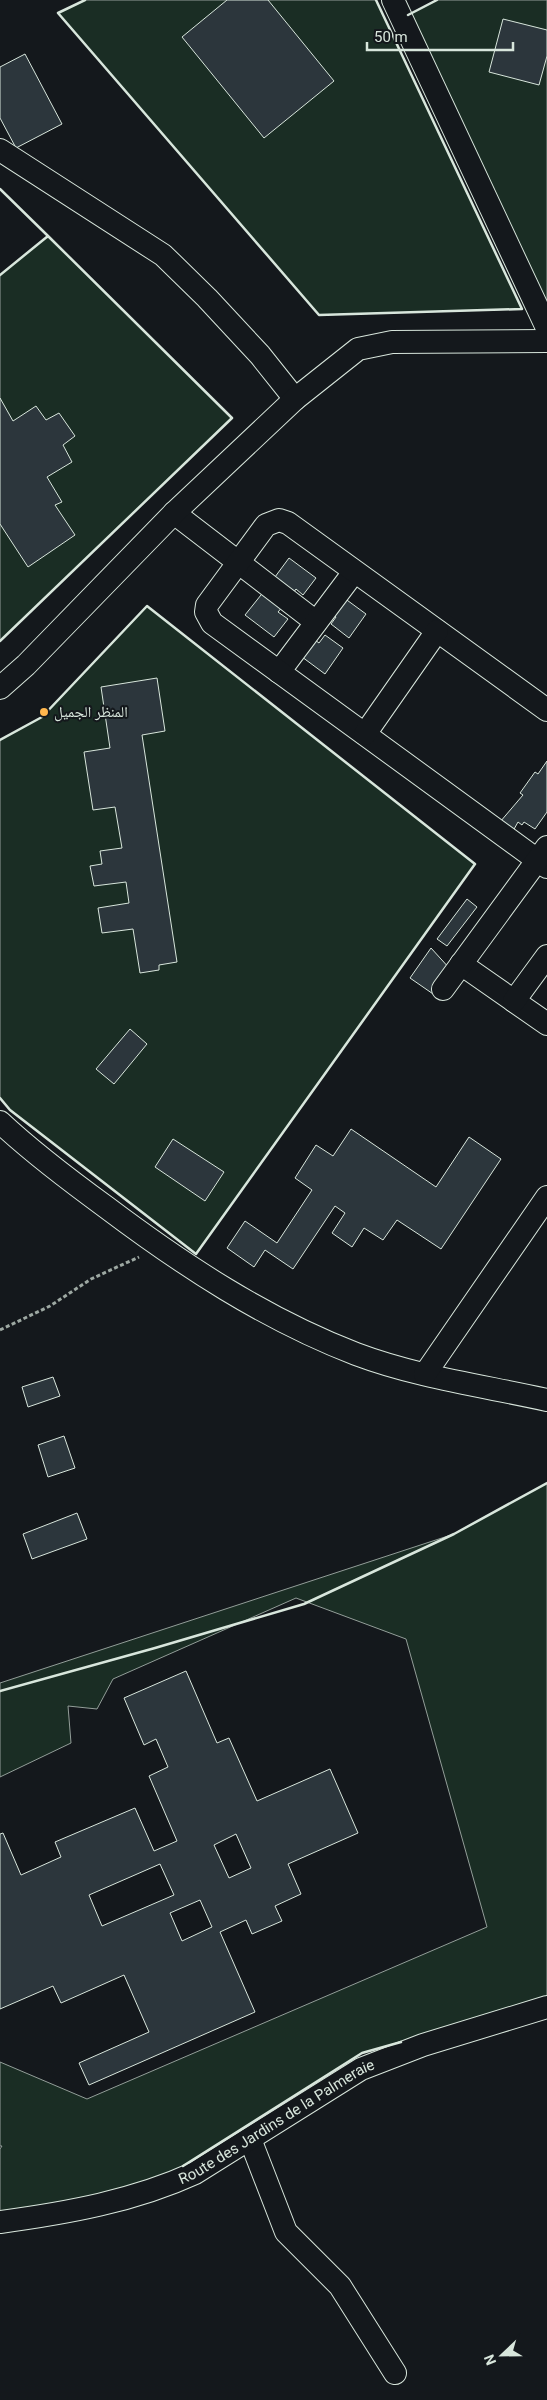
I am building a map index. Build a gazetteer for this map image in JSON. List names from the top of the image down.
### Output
{
  "streets": {
    "street": ["Route des Jardins de la Palmeraie"]
  },
  "places": ["المنظر الجميل"],
  "scale_bar": "50 m",
  "north": "left"
}
